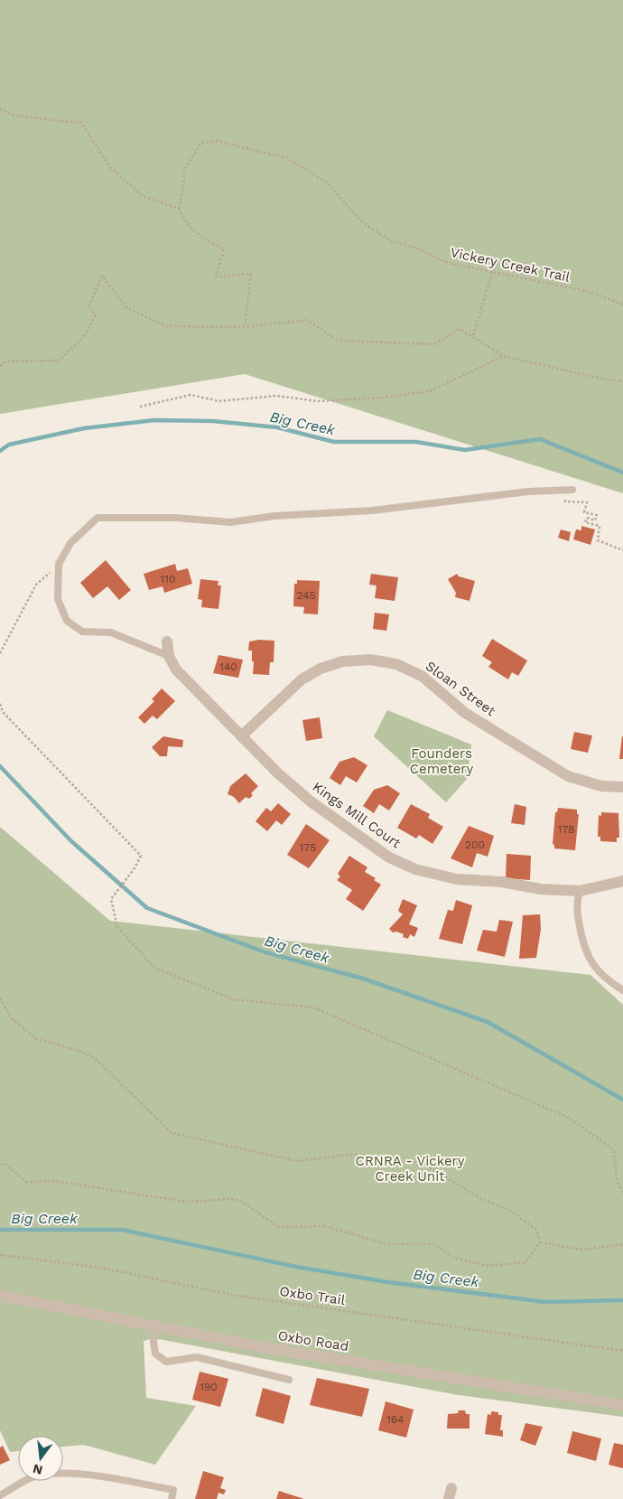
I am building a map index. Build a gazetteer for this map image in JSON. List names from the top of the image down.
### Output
{
  "streets": {
    "street": ["Sloan Street", "Kings Mill Court", "Oxbo Road"],
    "path": ["Vickery Creek Trail", "Oxbo Trail"]
  },
  "crossings": [
    ["Sloan Street", "Kings Mill Court"]
  ],
  "water": ["Big Creek"],
  "parks": ["Founders Cemetery", "CRNRA - Vickery Creek Unit"],
  "house_numbers": [
    "110",
    "245",
    "140",
    "178",
    "200",
    "175",
    "190",
    "164"
  ],
  "north": "bottom"
}
